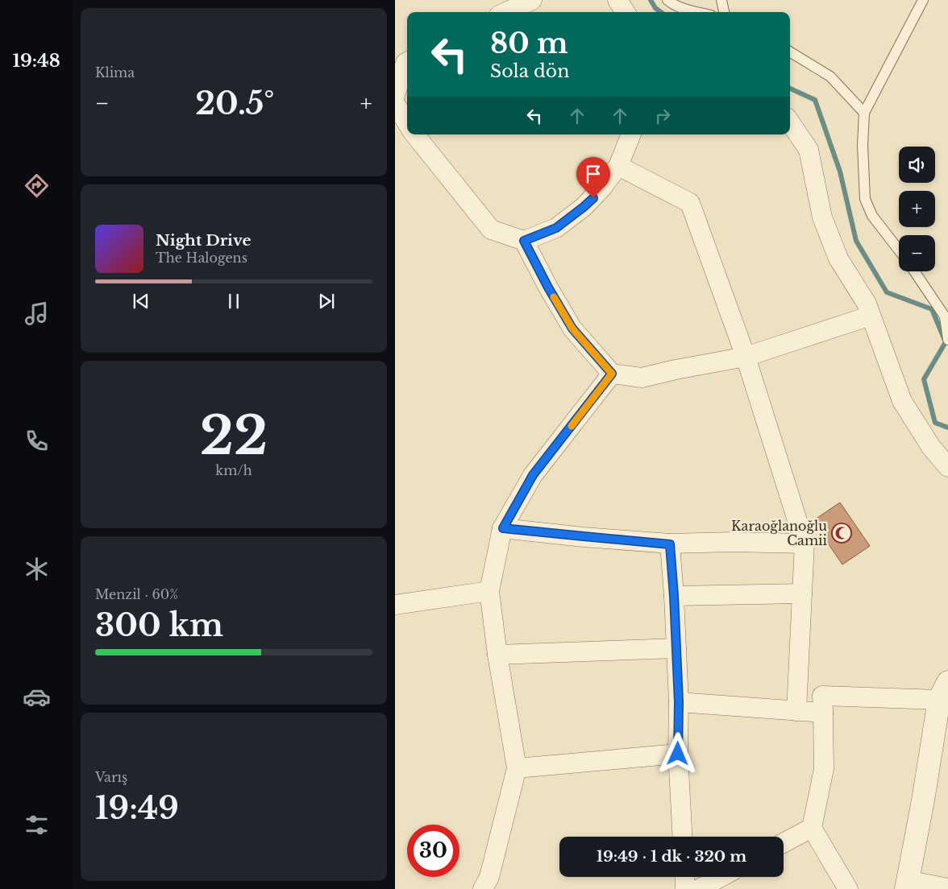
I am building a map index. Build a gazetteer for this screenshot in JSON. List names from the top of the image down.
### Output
{
  "places": {
    "mosque": ["Karaoğlanoğlu Camii"]
  },
  "page": {
    "tabs": "19:48",
    "tile": [
      "Klima",
      ["22", "km/h"],
      ["Menzil · 60%", "300 km"],
      ["Varış", "19:49"]
    ],
    "turn": ["80 m", "Sola dön"],
    "heat": ["−", "20.5°", "+"],
    "map_buttons": ["+", "−"],
    "song": ["Night Drive", "The Halogens"],
    "limit": "30",
    "trip": "19:49 · 1 dk · 320 m"
  }
}
